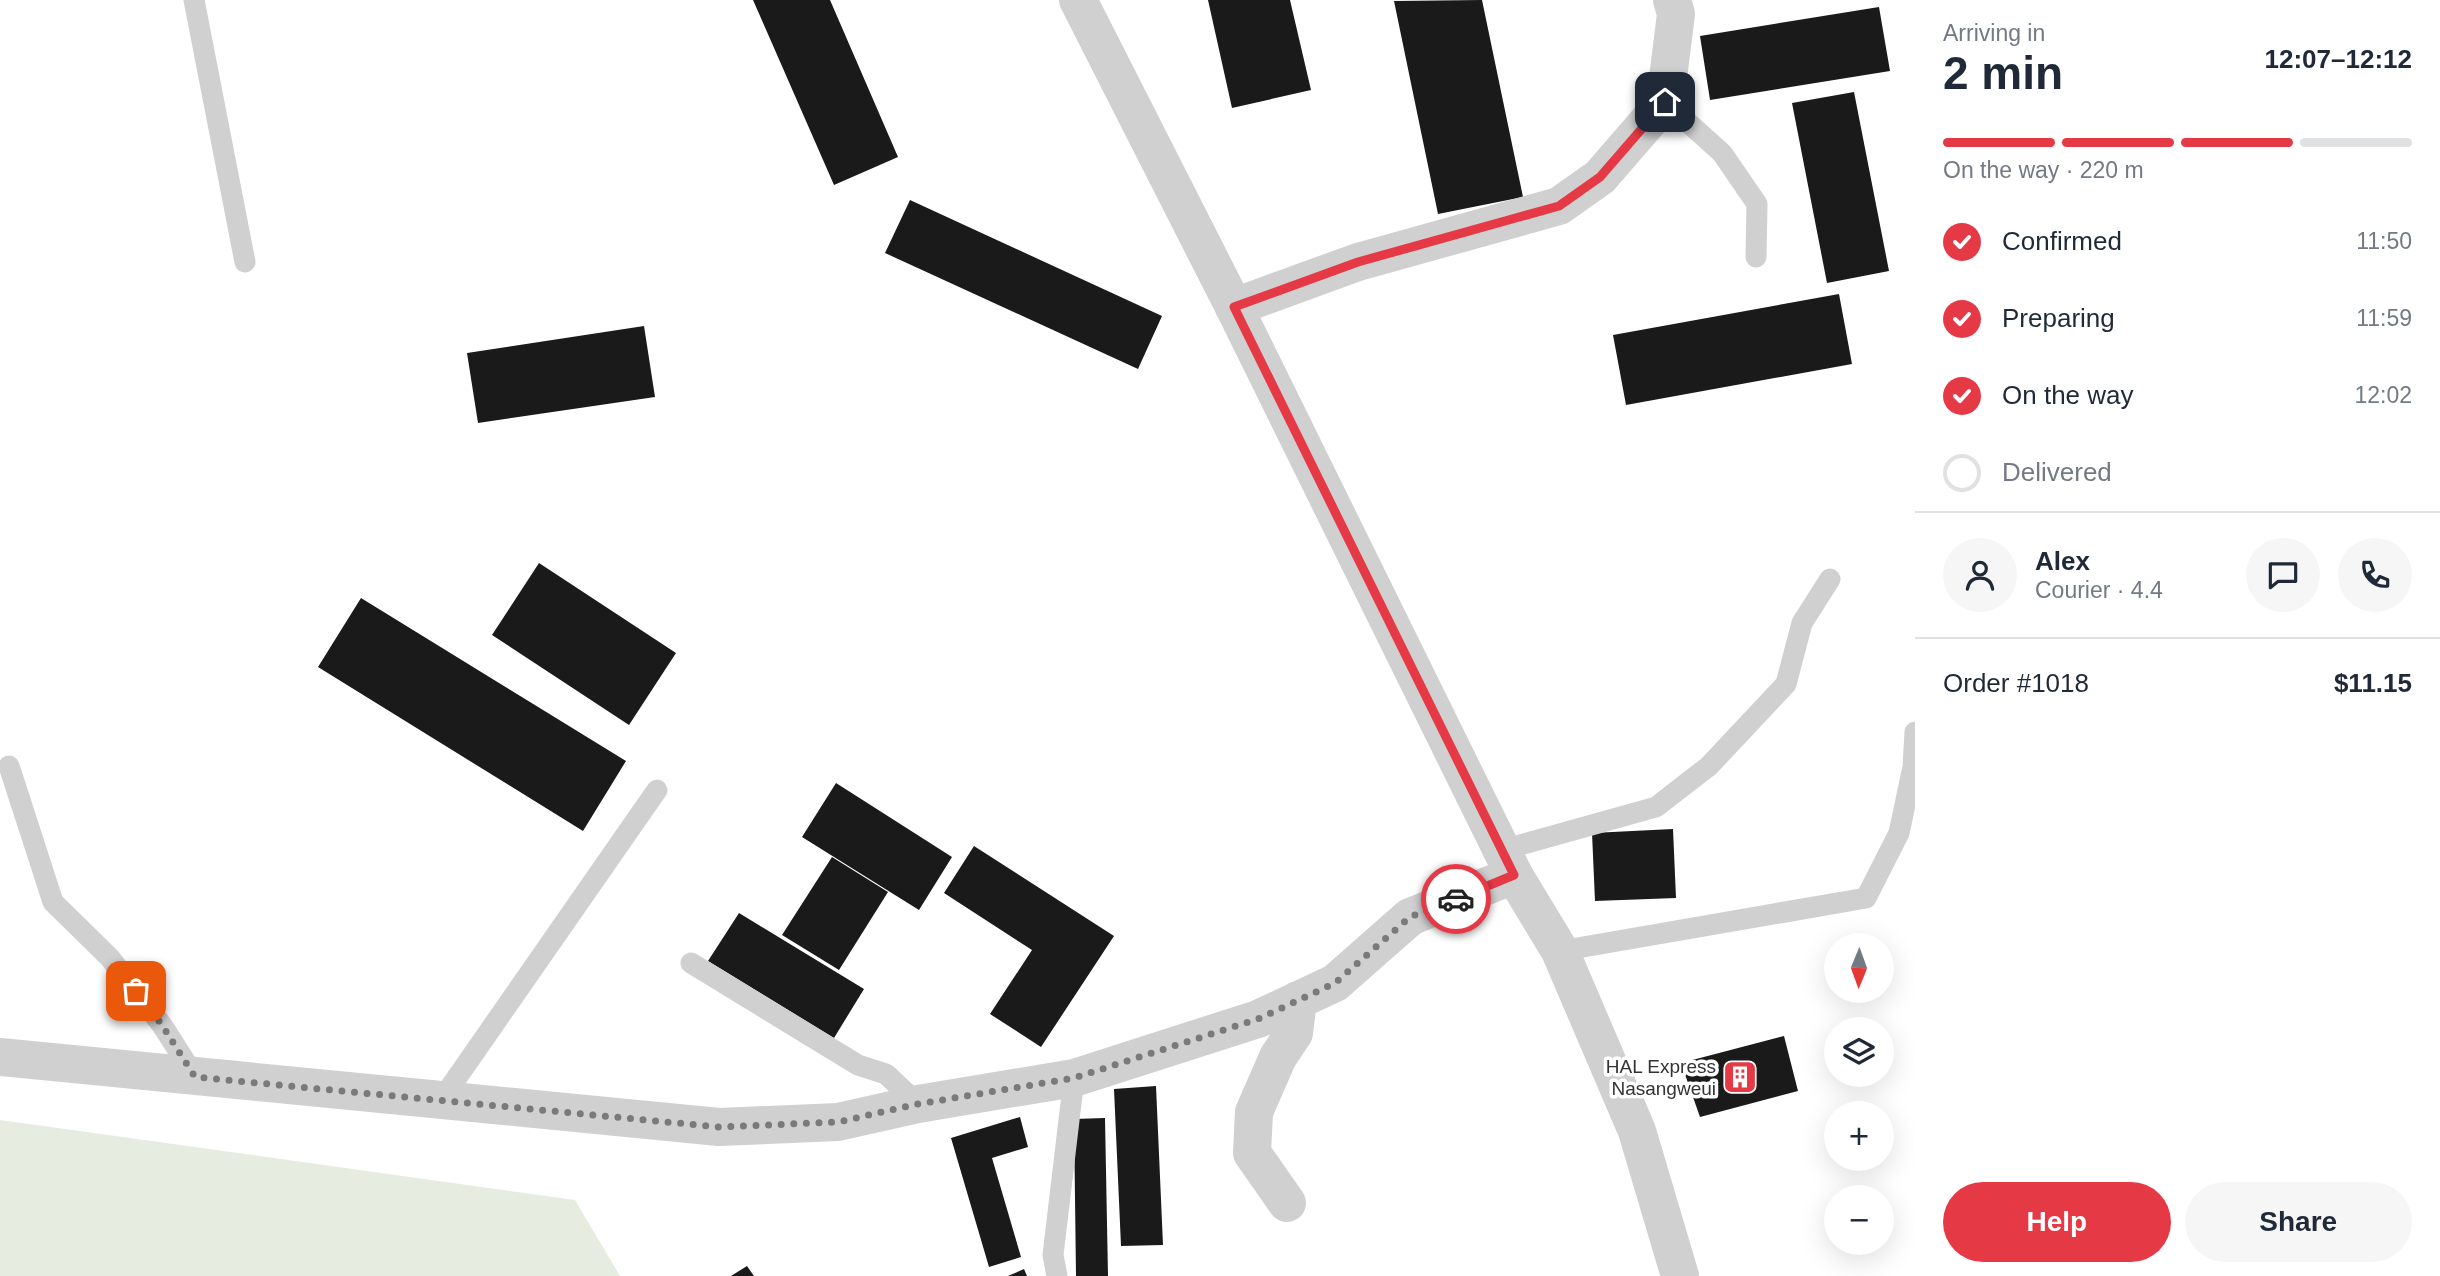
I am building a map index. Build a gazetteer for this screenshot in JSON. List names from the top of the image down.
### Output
{
  "places": {
    "building": ["HAL Express Nasangweui"]
  },
  "north": "bottom",
  "page": {
    "heading": ["2 min", "Arriving in", "12:07–12:12"],
    "panel": [
      "Alex",
      "Courier · 4.4",
      "Order #1018",
      "$11.15"
    ],
    "bar": "On the way · 220 m",
    "list": [
      ["Confirmed", "11:50"],
      ["Preparing", "11:59"],
      ["On the way", "12:02"],
      "Delivered"
    ],
    "map_buttons": ["+", "−"],
    "buttons": ["Help", "Share"]
  }
}
